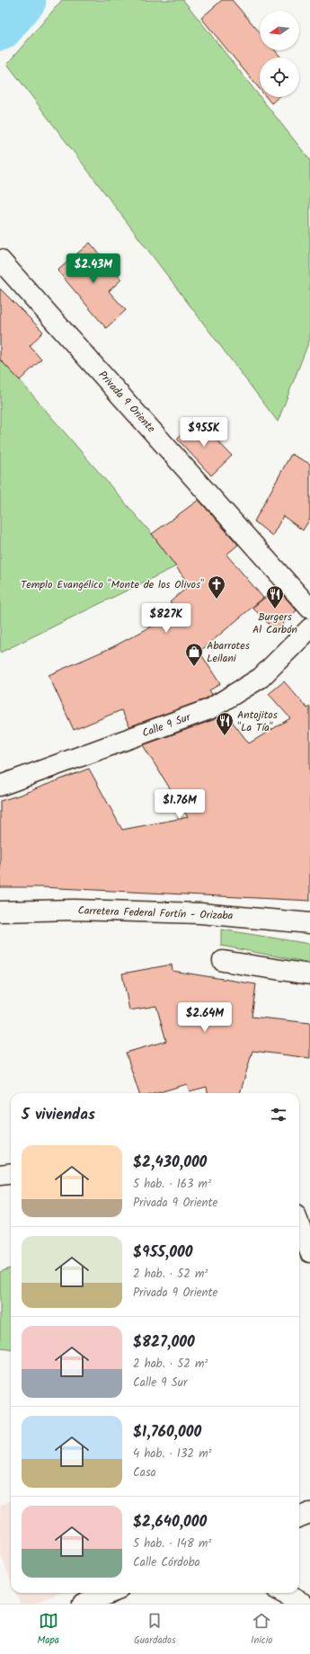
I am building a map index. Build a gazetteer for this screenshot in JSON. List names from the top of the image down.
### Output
{
  "streets": {
    "street": ["Privada 9 Oriente", "Calle 9 Sur", "Carretera Federal Fortín - Orizaba"]
  },
  "places": {
    "church": ["Templo Evangélico \"Monte de los Olivos\""],
    "restaurant": ["Burgers Al Carbón", "Antojitos \"La Tía\""],
    "shop": ["Abarrotes Leilani"]
  },
  "north": "left",
  "page": {
    "price": [
      "$2.43M",
      "$955K",
      "$827K",
      "$1.76M",
      "$2.64M"
    ],
    "heading": "5 viviendas",
    "list": [
      {
        "name": "$2,430,000",
        "note": "5 hab. · 163 m² · Privada 9 Oriente"
      },
      {
        "name": "$955,000",
        "note": "2 hab. · 52 m² · Privada 9 Oriente"
      },
      {
        "name": "$827,000",
        "note": "2 hab. · 52 m² · Calle 9 Sur"
      },
      {
        "name": "$1,760,000",
        "note": "4 hab. · 132 m² · Casa"
      },
      {
        "name": "$2,640,000",
        "note": "5 hab. · 148 m² · Calle Córdoba"
      }
    ],
    "tabs": ["Mapa", "Guardados", "Inicio"]
  }
}
